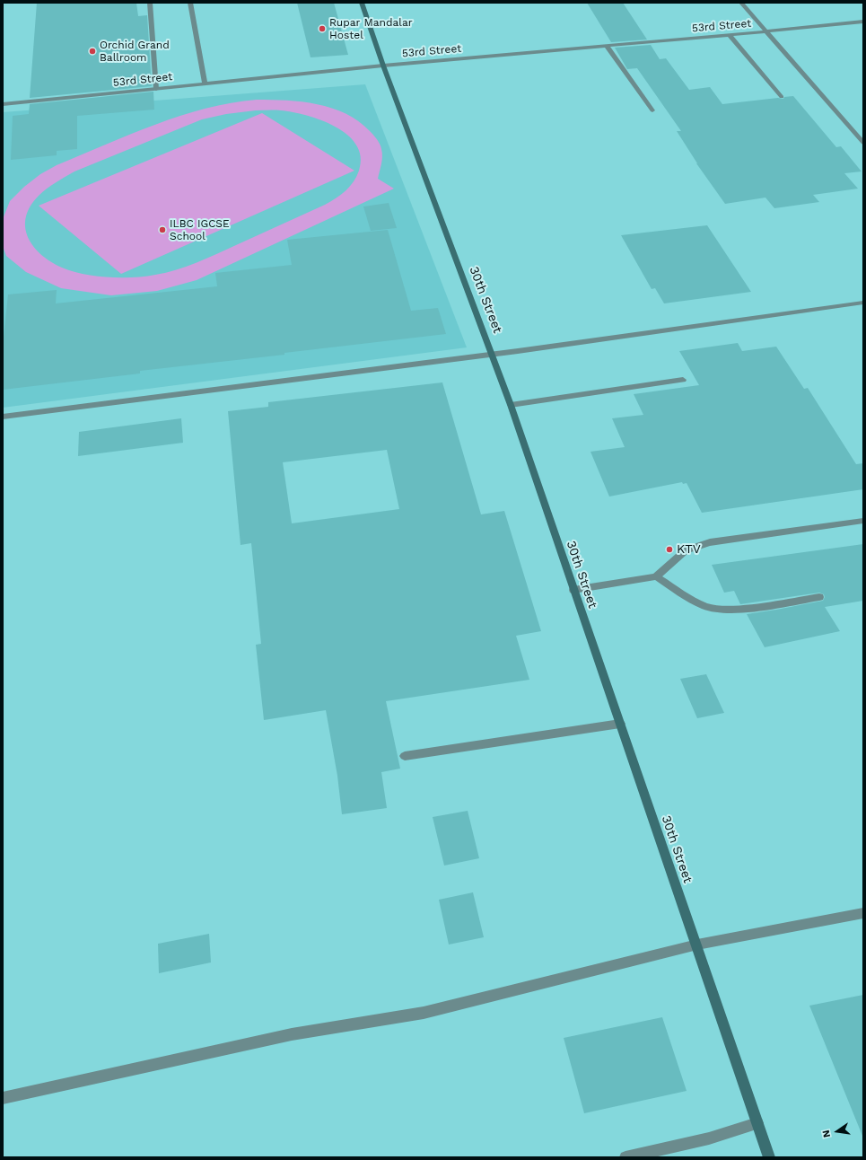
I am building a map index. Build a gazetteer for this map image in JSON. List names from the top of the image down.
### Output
{
  "streets": {
    "main road": ["30th Street"],
    "street": ["53rd Street"]
  },
  "crossings": [
    ["53rd Street", "30th Street"]
  ],
  "places": [
    "Rupar Mandalar Hostel",
    "Orchid Grand Ballroom",
    "ILBC IGCSE School",
    "KTV"
  ],
  "north": "left"
}
